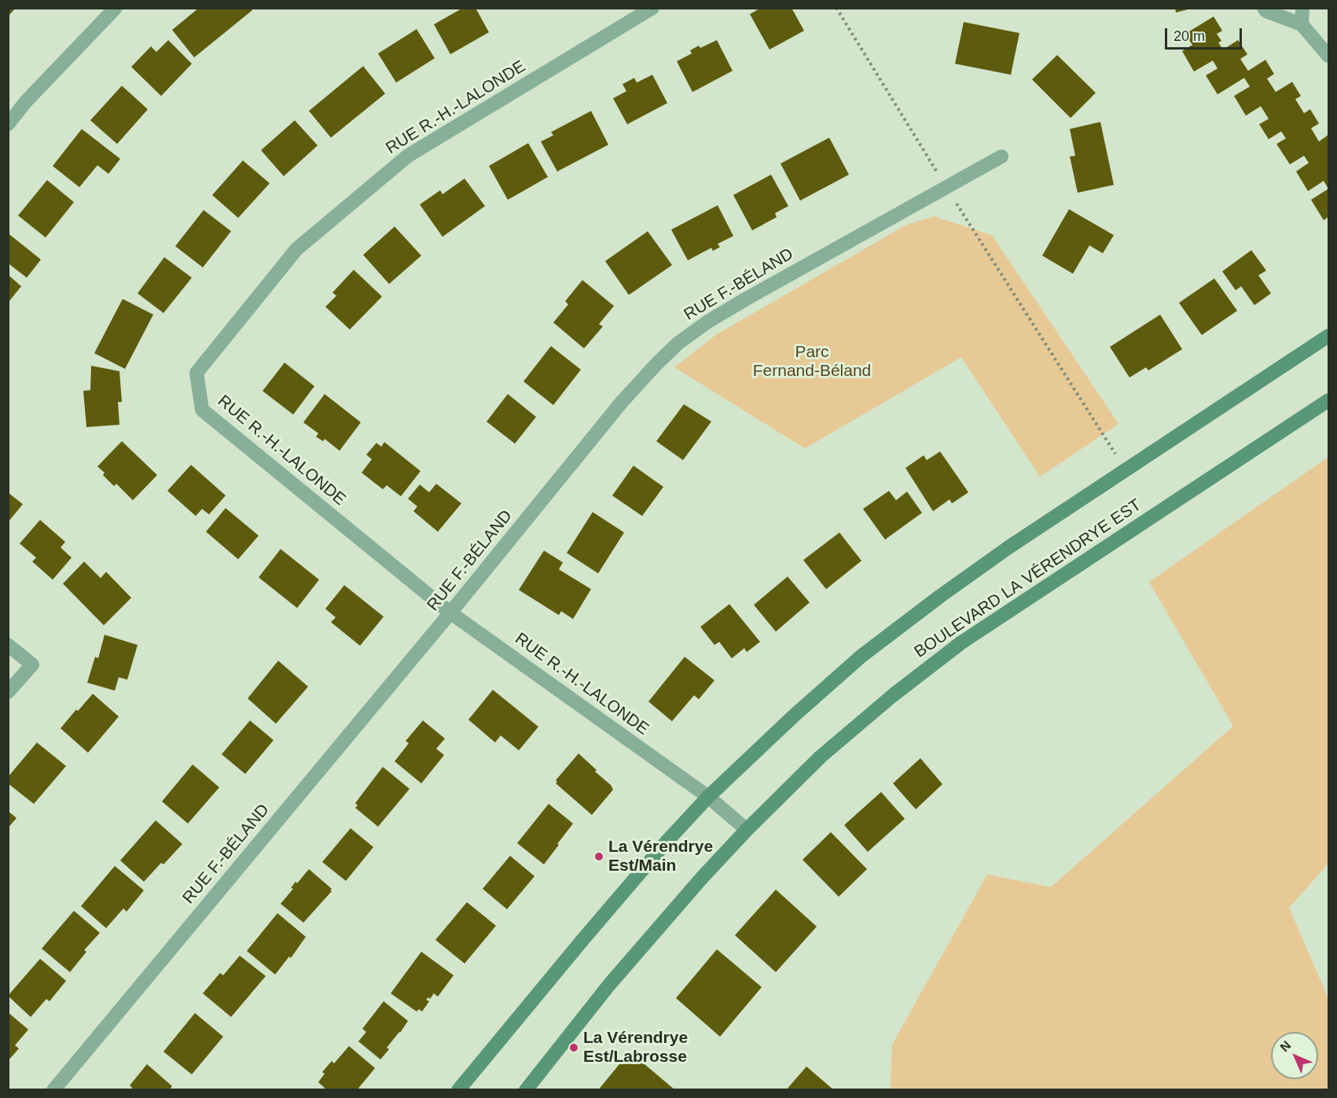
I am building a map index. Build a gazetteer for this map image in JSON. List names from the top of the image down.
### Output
{
  "streets": {
    "main road": ["BOULEVARD LA VÉRENDRYE EST"],
    "street": ["RUE R.-H.-LALONDE", "RUE F.-BÉLAND"]
  },
  "crossings": [
    ["RUE R.-H.-LALONDE", "RUE F.-BÉLAND"],
    ["RUE R.-H.-LALONDE", "BOULEVARD LA VÉRENDRYE EST"]
  ],
  "parks": ["Parc Fernand-Béland"],
  "places": ["La Vérendrye Est/Main", "La Vérendrye Est/Labrosse"],
  "scale_bar": "20 m",
  "north": "top left"
}
